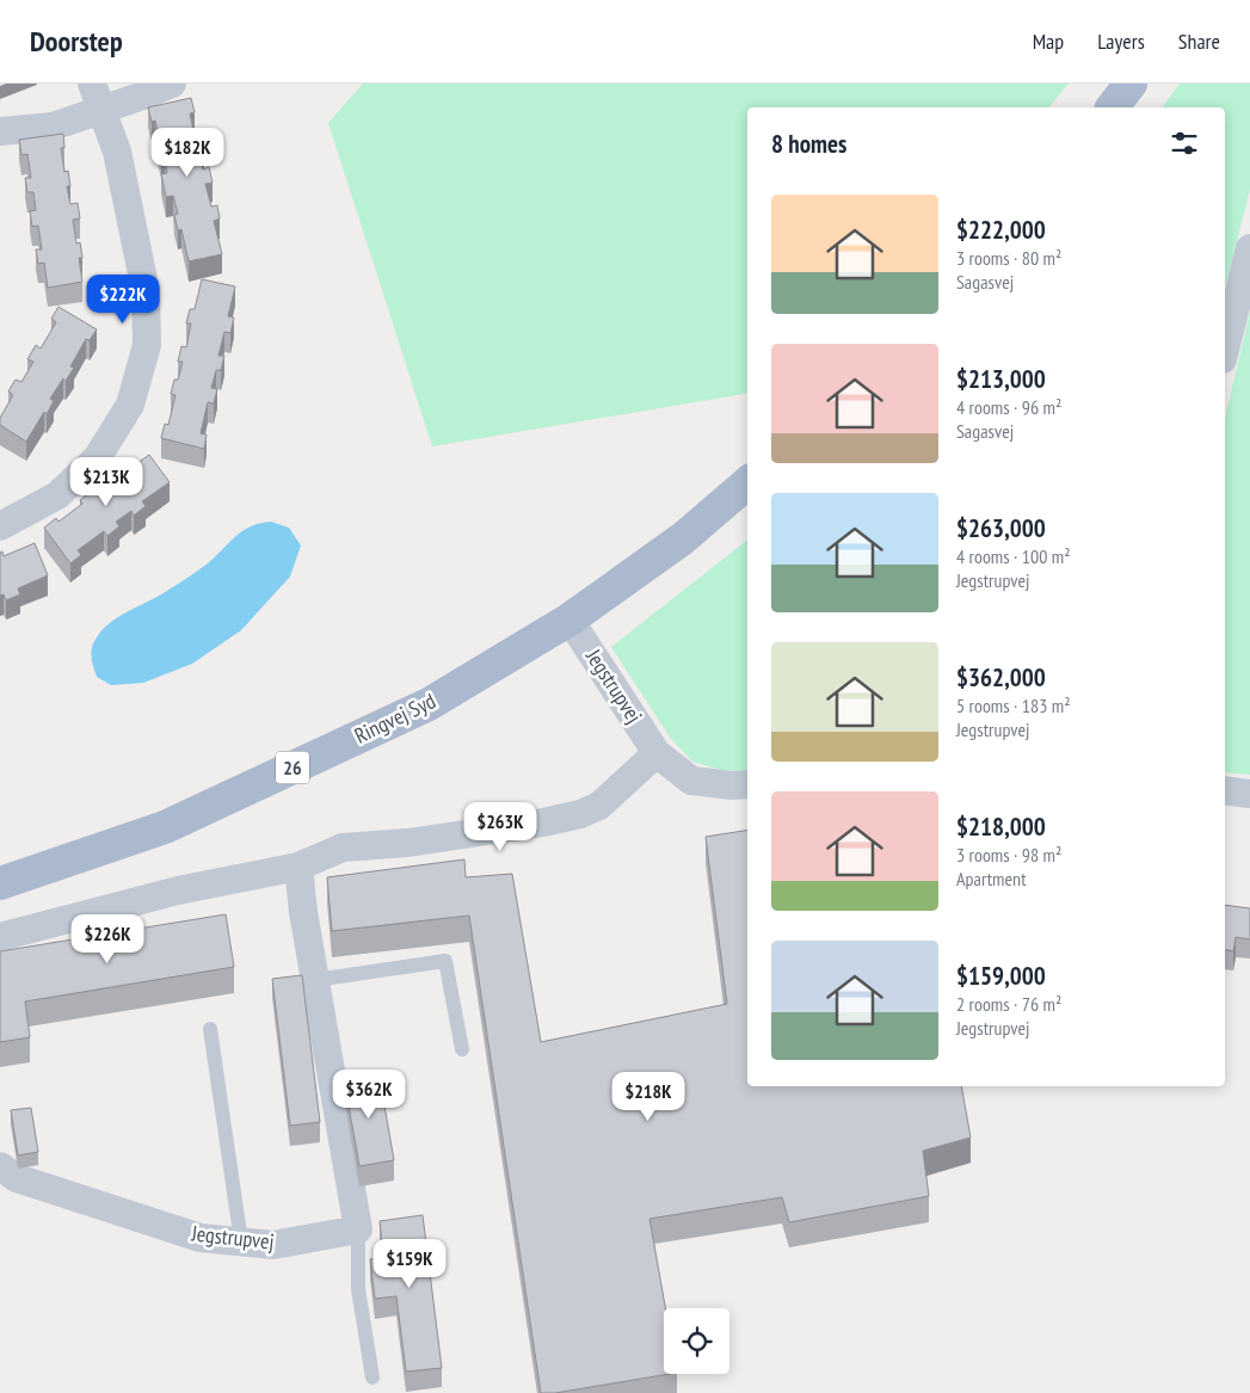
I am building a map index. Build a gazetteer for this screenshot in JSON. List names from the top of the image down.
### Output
{
  "streets": {
    "main road": ["Ringvej Syd", "26"],
    "street": ["Jegstrupvej"]
  },
  "crossings": [
    ["Jegstrupvej", "Ringvej Syd"]
  ],
  "page": {
    "header": "Doorstep",
    "nav": ["Map", "Layers", "Share"],
    "heading": "8 homes",
    "price": [
      "$182K",
      "$222K",
      "$213K",
      "$263K",
      "$226K",
      "$362K",
      "$218K",
      "$159K"
    ],
    "list": [
      {
        "name": "$222,000",
        "note": "3 rooms · 80 m² · Sagasvej"
      },
      {
        "name": "$213,000",
        "note": "4 rooms · 96 m² · Sagasvej"
      },
      {
        "name": "$263,000",
        "note": "4 rooms · 100 m² · Jegstrupvej"
      },
      {
        "name": "$362,000",
        "note": "5 rooms · 183 m² · Jegstrupvej"
      },
      {
        "name": "$218,000",
        "note": "3 rooms · 98 m² · Apartment"
      },
      {
        "name": "$159,000",
        "note": "2 rooms · 76 m² · Jegstrupvej"
      }
    ]
  }
}
